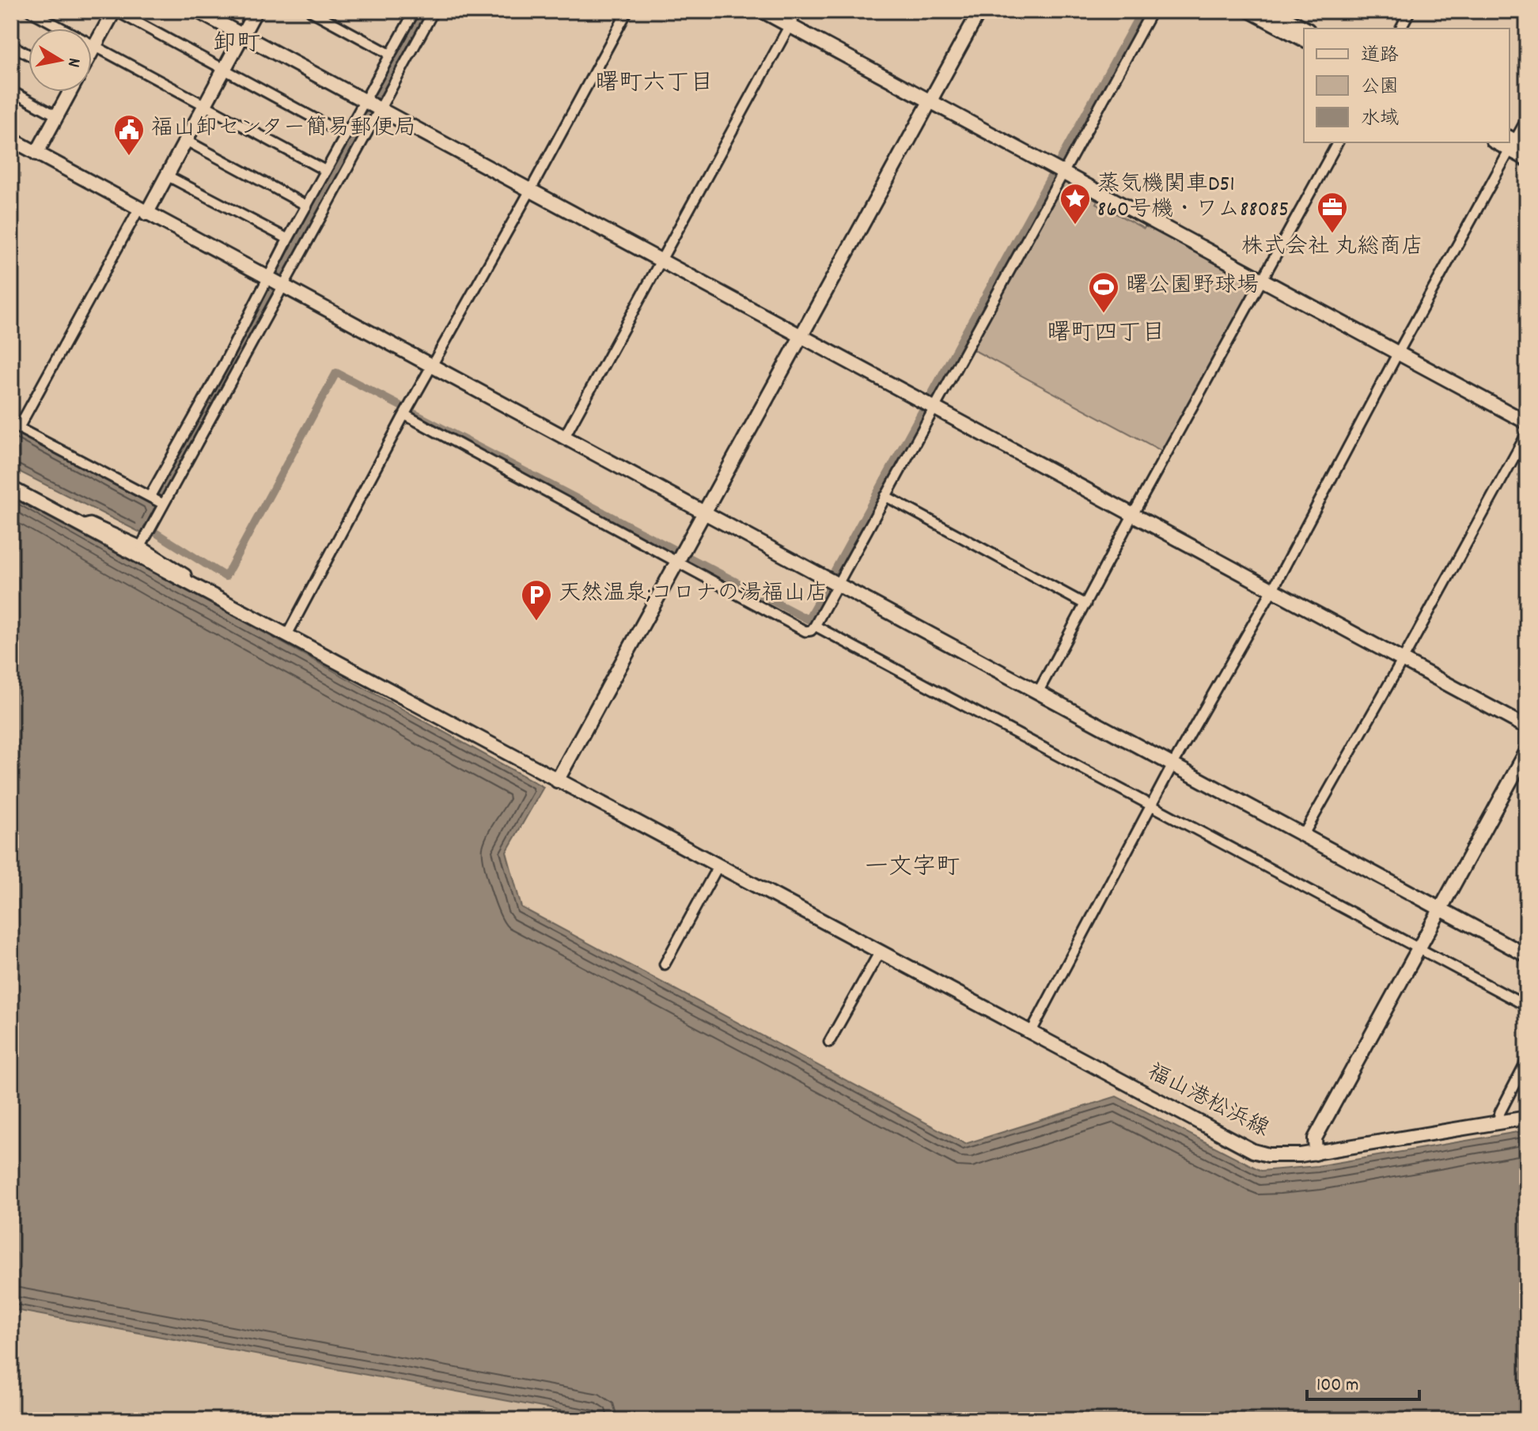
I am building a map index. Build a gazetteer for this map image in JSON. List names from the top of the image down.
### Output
{
  "streets": {
    "street": ["福山港松浜線"]
  },
  "districts": [
    "卸町",
    "曙町六丁目",
    "曙町四丁目",
    "一文字町"
  ],
  "places": {
    "public building": ["福山卸センター簡易郵便局"],
    "place": ["蒸気機関車D51 860号機・ワム88085"],
    "office": ["株式会社 丸総商店"],
    "sports": ["曙公園野球場"],
    "parking": ["天然温泉;コロナの湯福山店"]
  },
  "legend": ["道路", "公園", "水域"],
  "scale_bar": "100 m",
  "north": "right"
}
